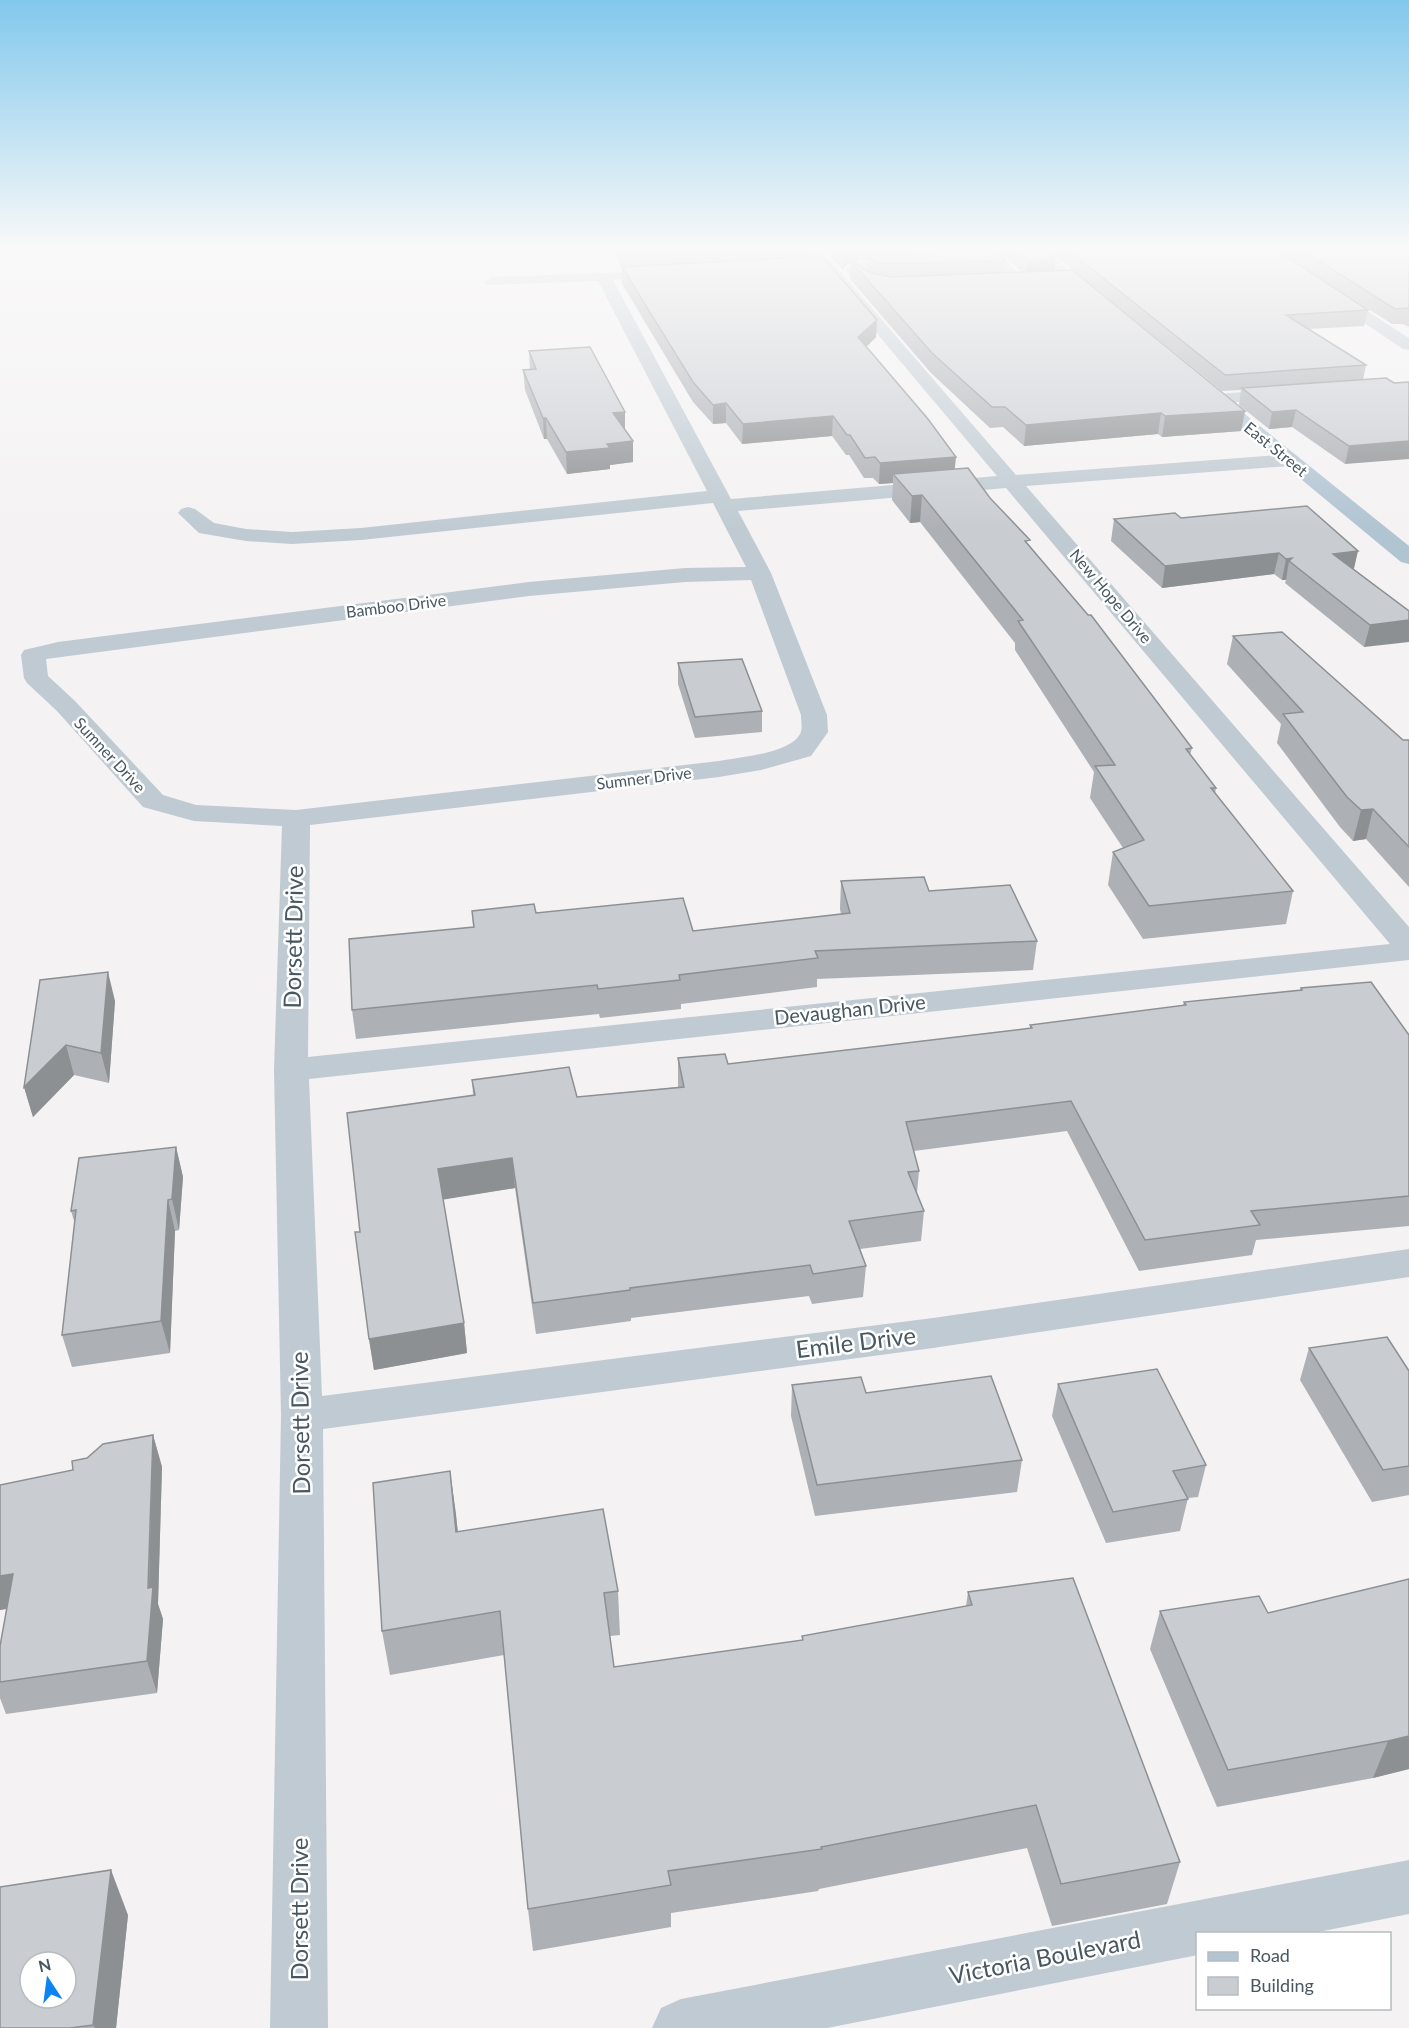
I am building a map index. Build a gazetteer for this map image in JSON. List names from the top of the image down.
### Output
{
  "streets": {
    "main road": ["East Street"],
    "street": [
      "New Hope Drive",
      "Bamboo Drive",
      "Sumner Drive",
      "Dorsett Drive",
      "Devaughan Drive",
      "Emile Drive",
      "Victoria Boulevard"
    ]
  },
  "crossings": [
    ["Bamboo Drive", "Sumner Drive"],
    ["Sumner Drive", "Dorsett Drive"],
    ["Dorsett Drive", "Devaughan Drive"],
    ["Dorsett Drive", "Emile Drive"]
  ],
  "legend": ["Road", "Building"],
  "north": "top"
}
